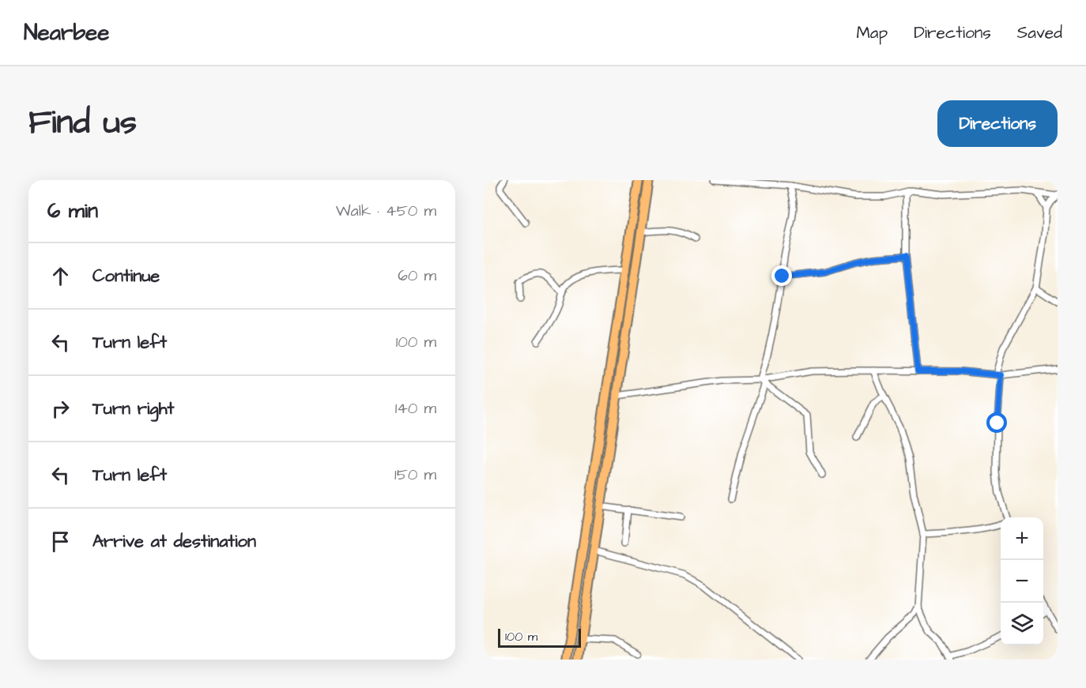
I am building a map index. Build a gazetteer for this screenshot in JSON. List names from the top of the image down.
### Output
{
  "scale_bar": "100 m",
  "page": {
    "header": "Nearbee",
    "nav": ["Map", "Directions", "Saved"],
    "title": "Find us",
    "buttons": "Directions",
    "heading": ["6 min", "Walk · 450 m"],
    "list": [
      ["Continue", "60 m"],
      ["Turn left", "100 m"],
      ["Turn right", "140 m"],
      ["Turn left", "150 m"],
      "Arrive at destination"
    ],
    "map_buttons": ["+", "−"],
    "scale": "100 m"
  }
}
